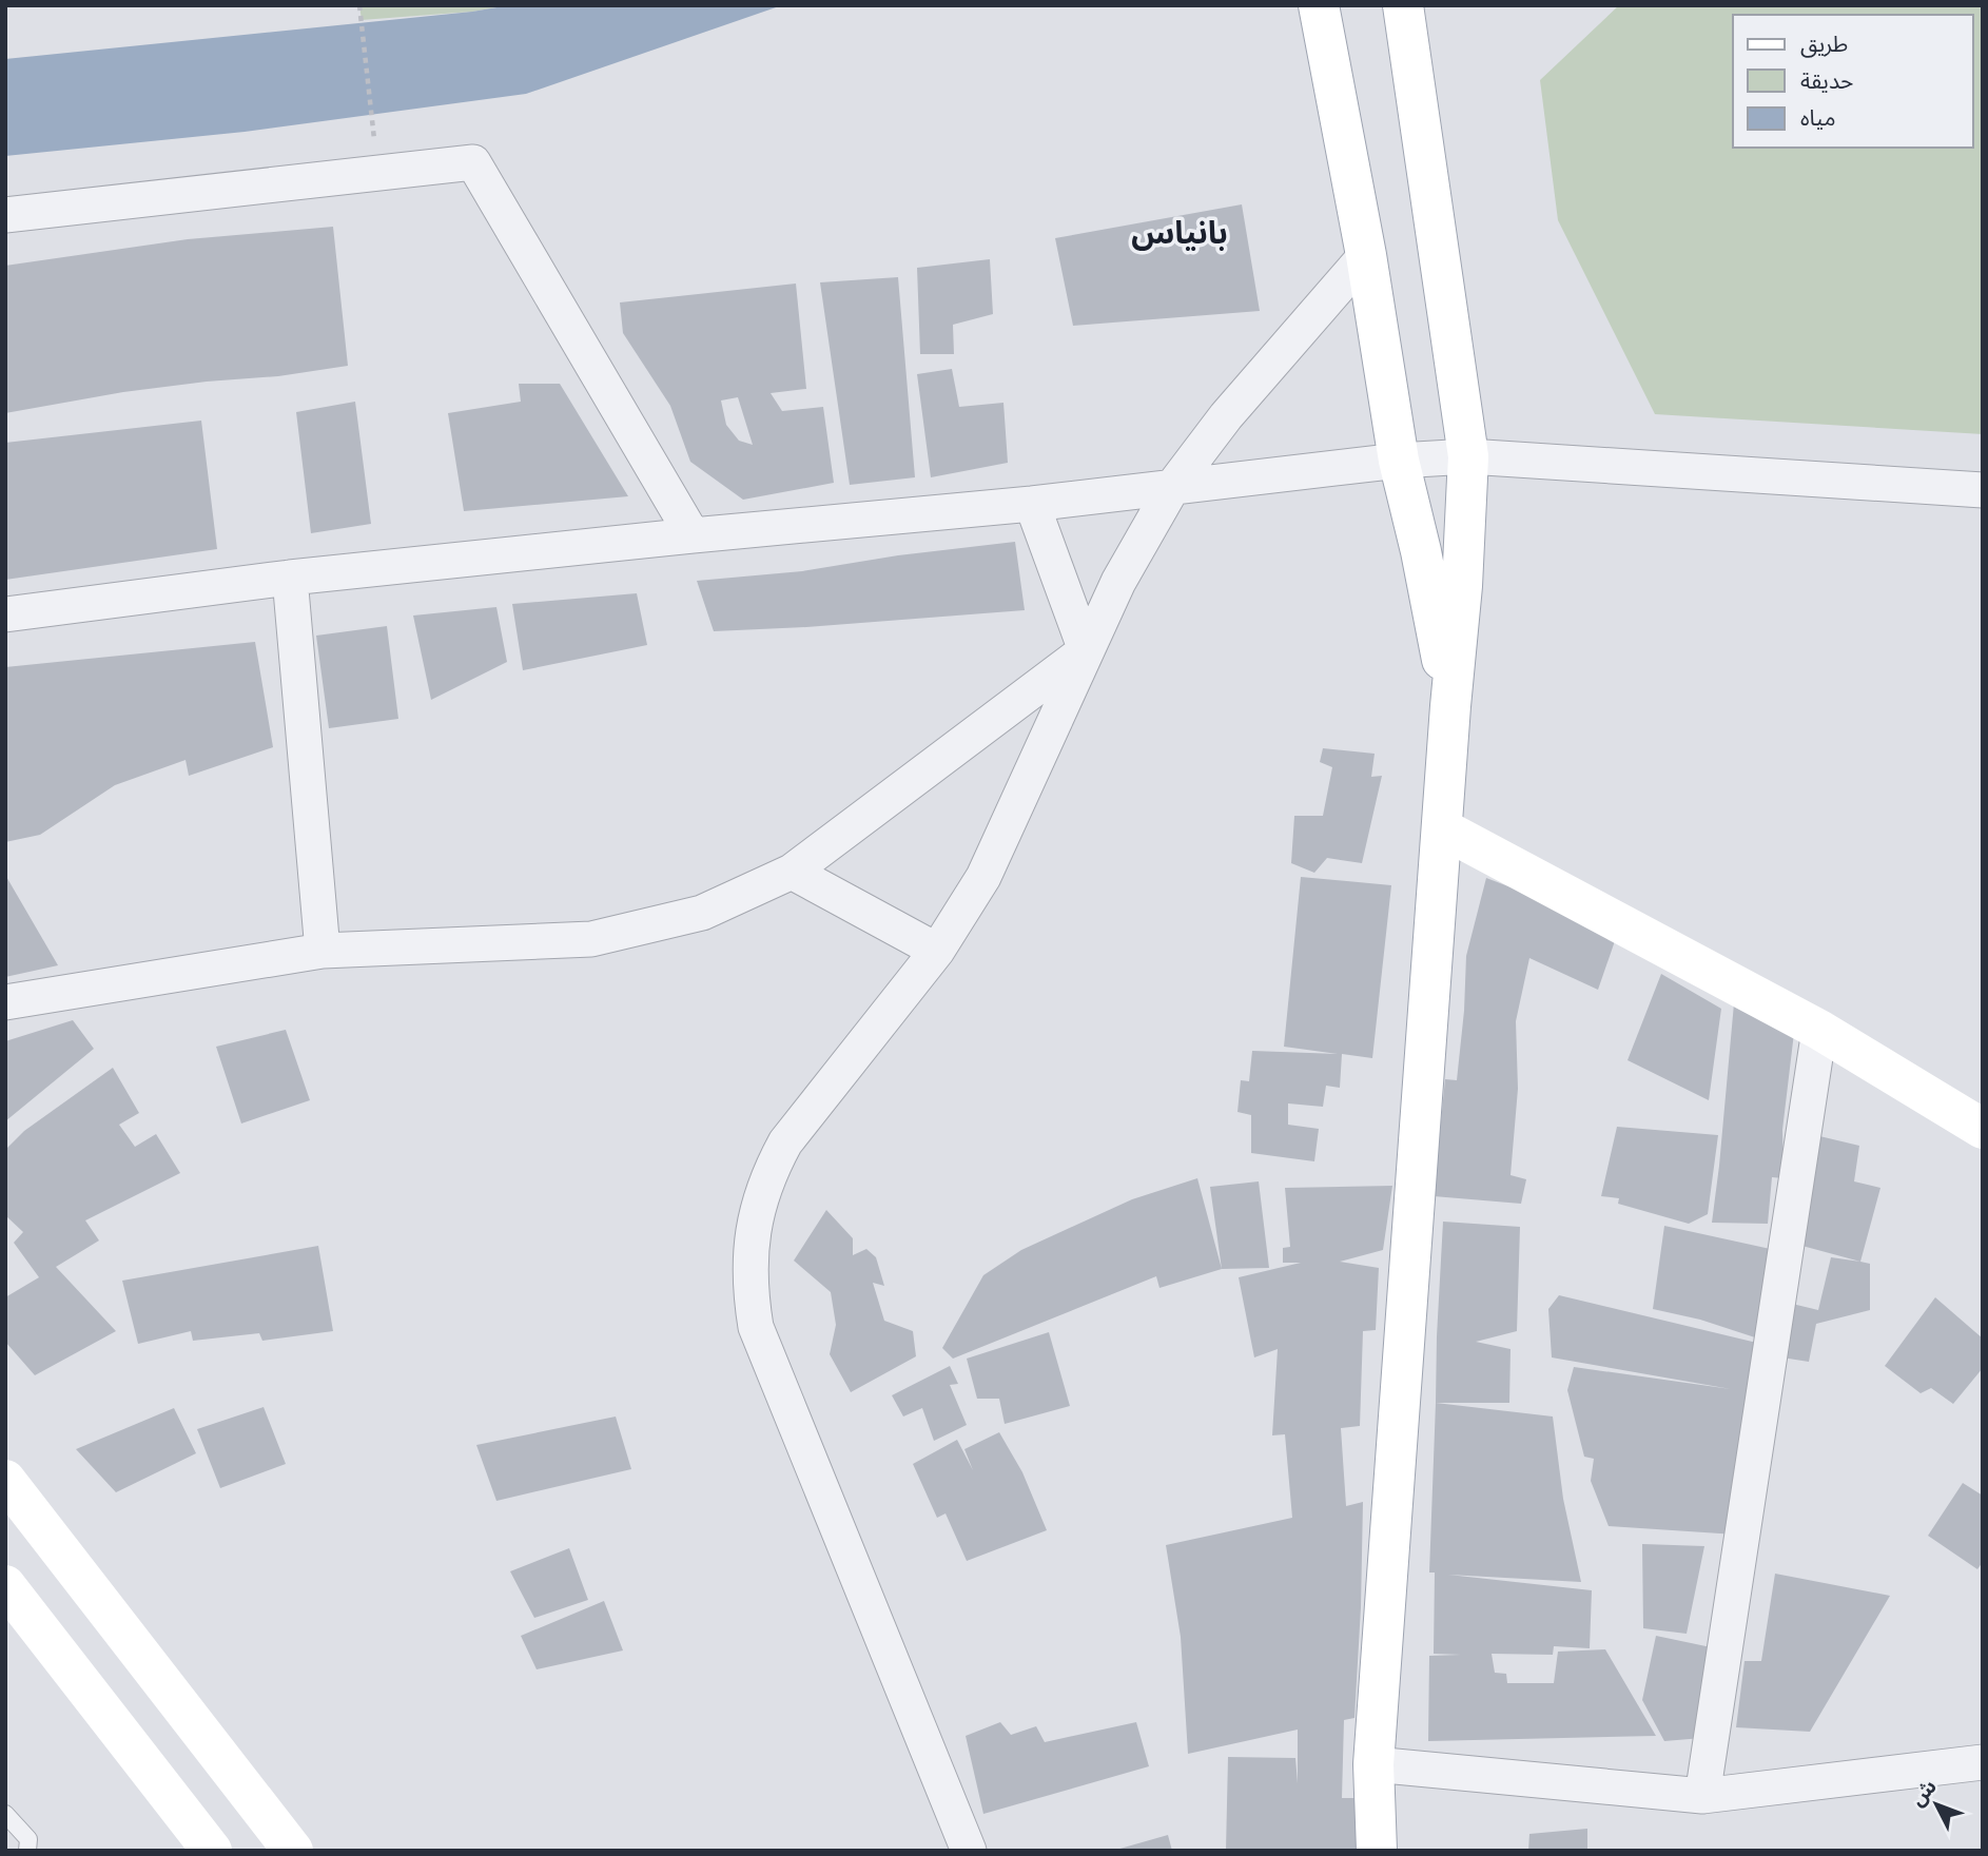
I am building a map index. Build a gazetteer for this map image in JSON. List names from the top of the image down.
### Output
{
  "districts": ["بانياس"],
  "legend": ["طريق", "حديقة", "مياه"],
  "north": "top left"
}
